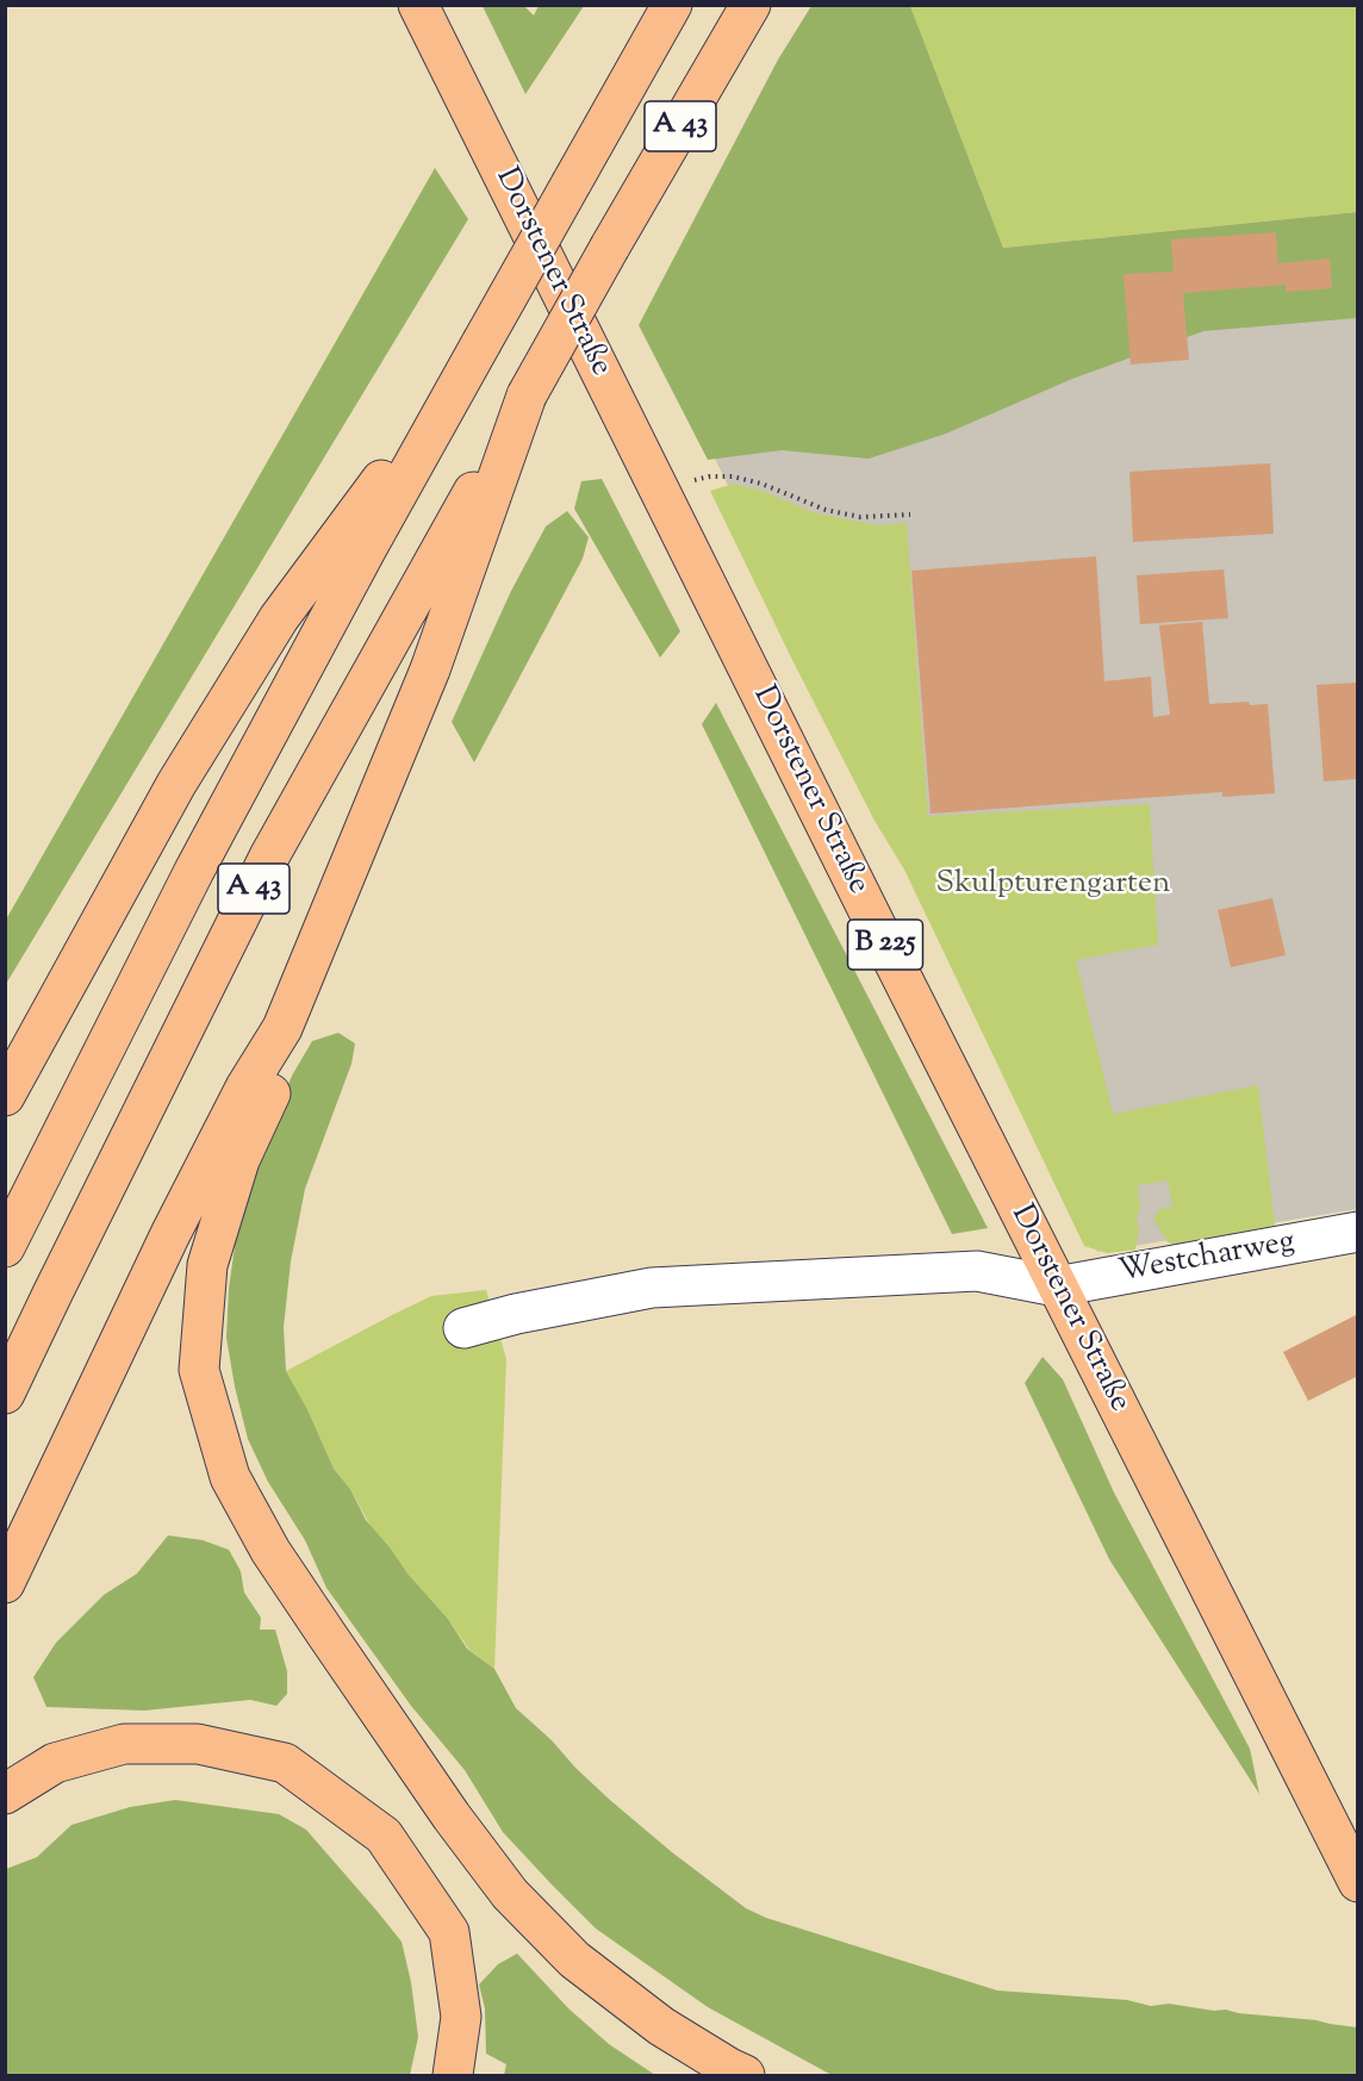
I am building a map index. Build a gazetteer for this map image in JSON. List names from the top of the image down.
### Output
{
  "streets": {
    "main road": ["A 43", "Dorstener Straße", "B 225"],
    "street": ["Westcharweg"]
  },
  "crossings": [
    ["Dorstener Straße", "Westcharweg"]
  ],
  "parks": ["Skulpturengarten"]
}
